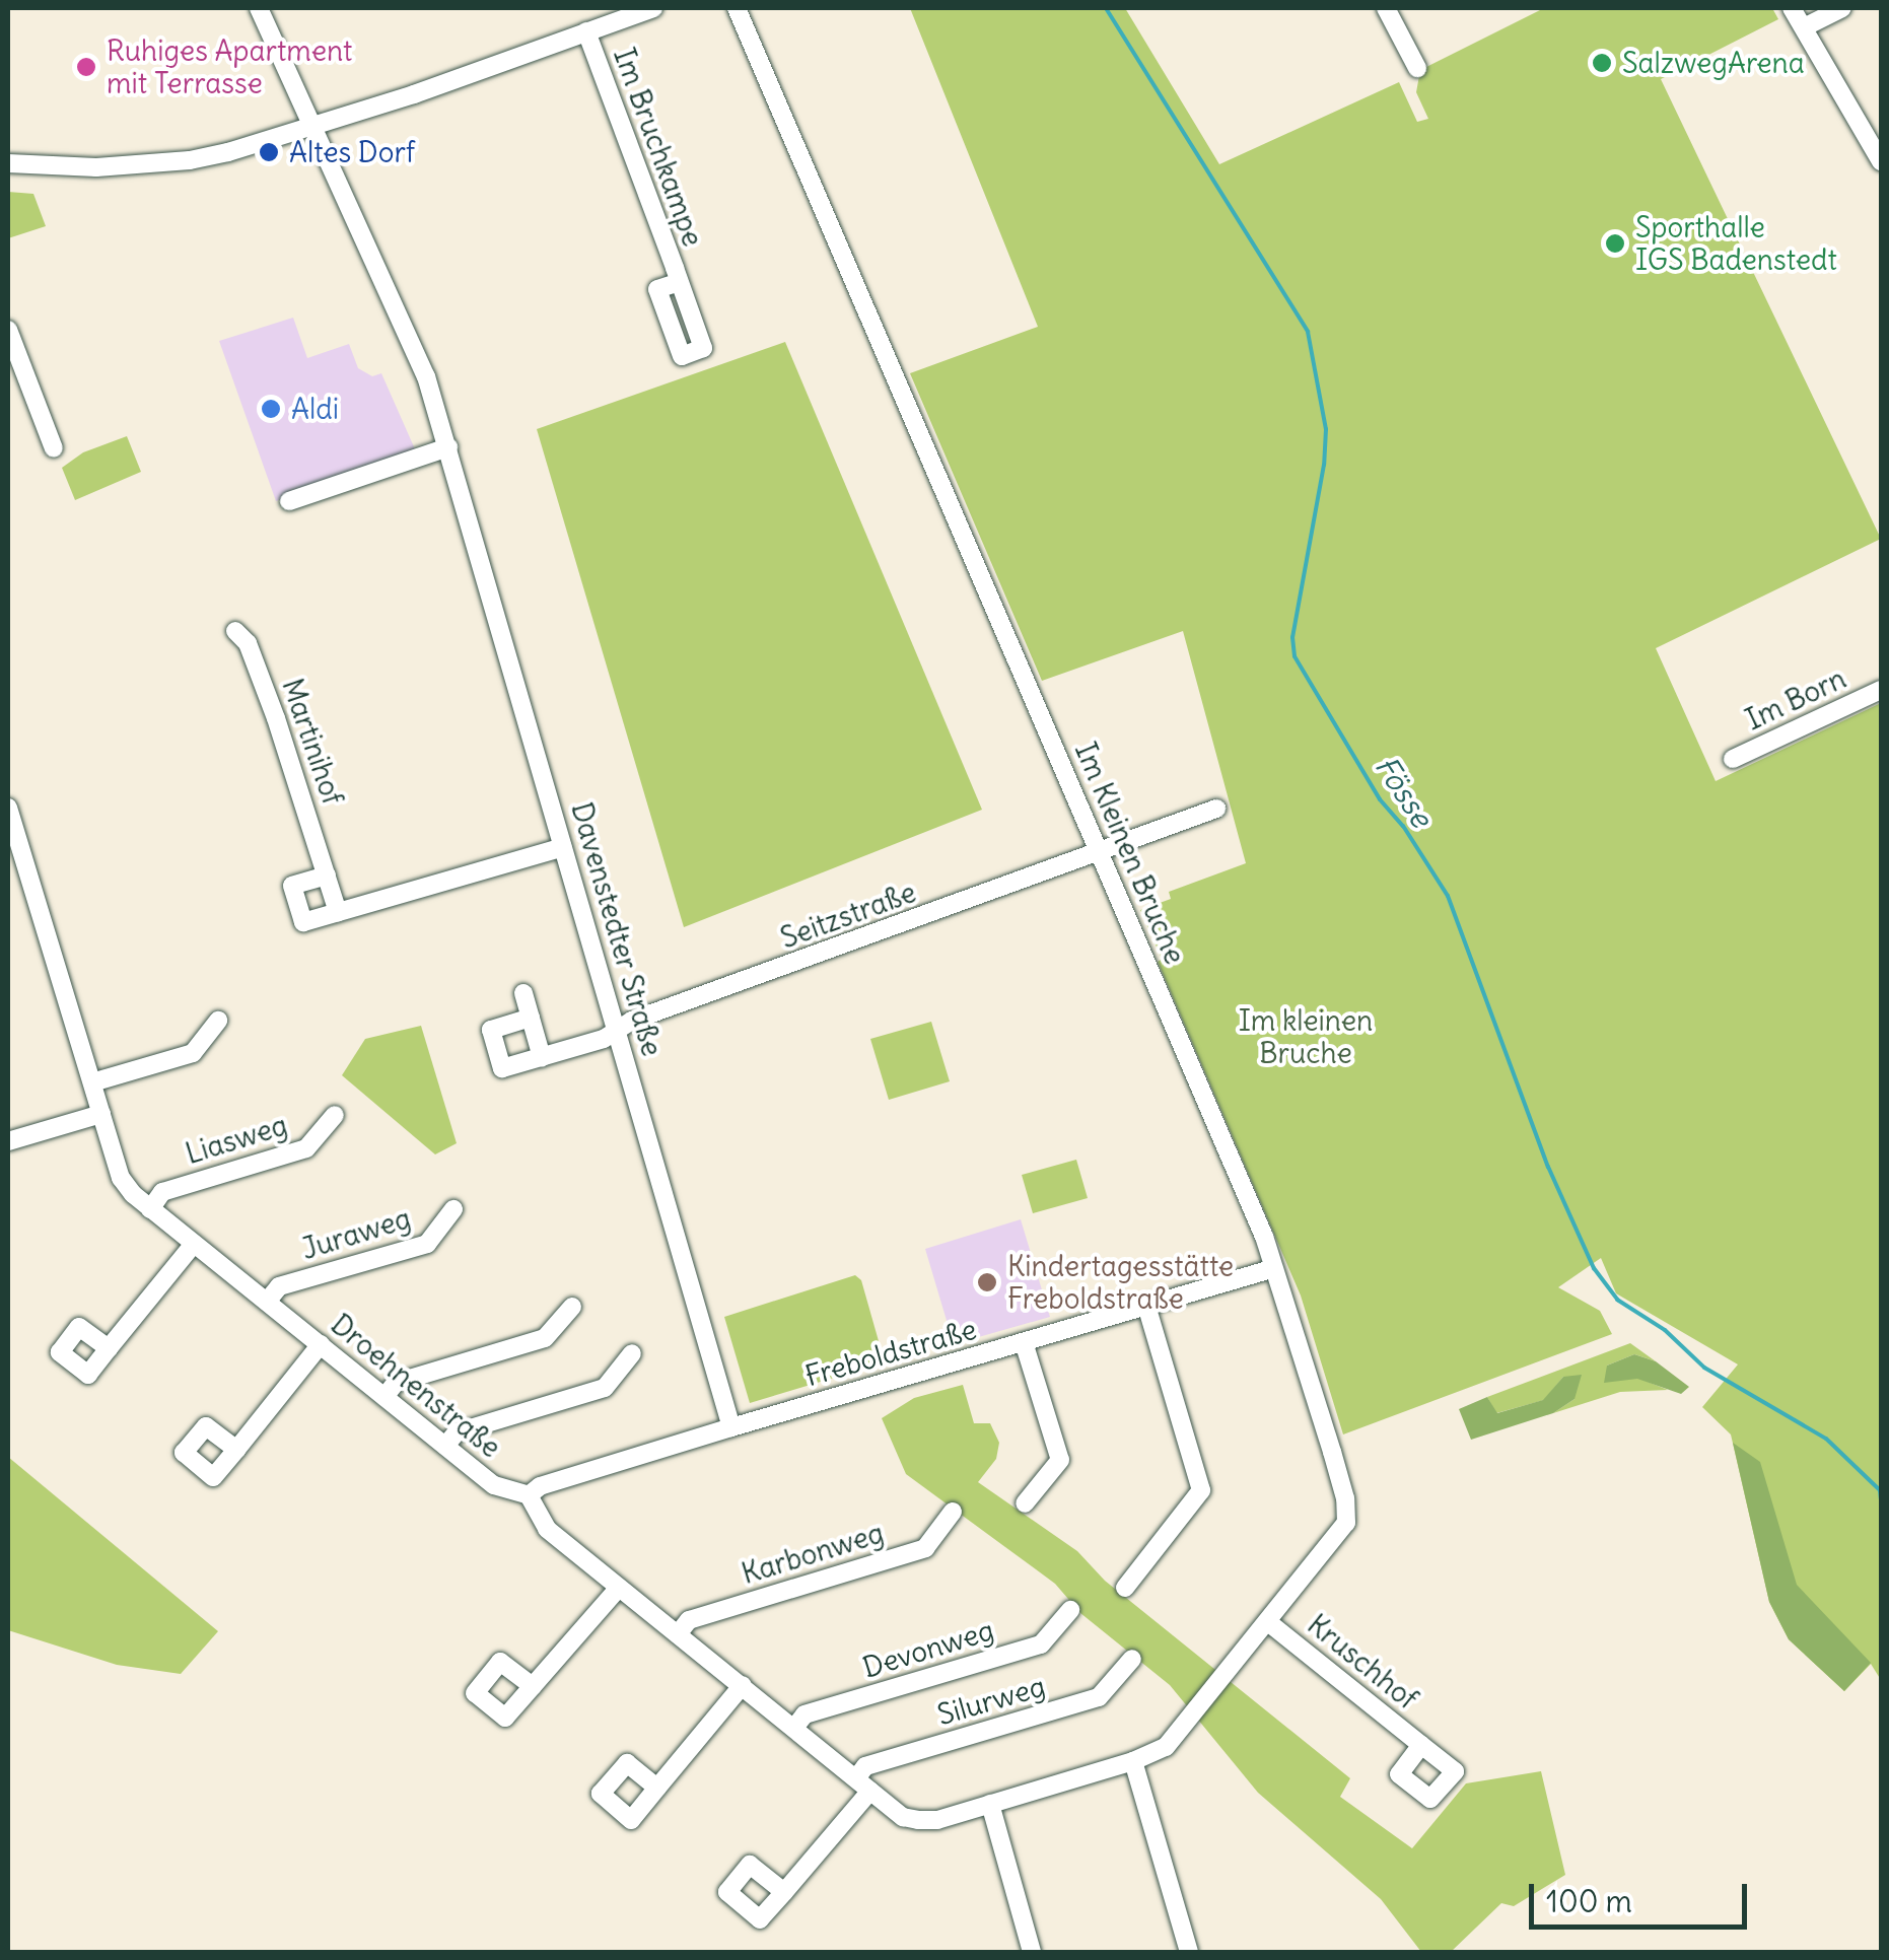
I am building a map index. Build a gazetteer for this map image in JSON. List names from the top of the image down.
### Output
{
  "streets": {
    "street": [
      "Im Bruchkampe",
      "Im Born",
      "Martinihof",
      "Im Kleinen Bruche",
      "Seitzstraße",
      "Davenstedter Straße",
      "Liasweg",
      "Juraweg",
      "Freboldstraße",
      "Droehnenstraße",
      "Karbonweg",
      "Devonweg",
      "Kruschhof",
      "Silurweg"
    ]
  },
  "crossings": [
    ["Im Kleinen Bruche", "Seitzstraße"],
    ["Im Kleinen Bruche", "Freboldstraße"],
    ["Im Kleinen Bruche", "Kruschhof"],
    ["Seitzstraße", "Davenstedter Straße"],
    ["Davenstedter Straße", "Freboldstraße"],
    ["Liasweg", "Droehnenstraße"],
    ["Juraweg", "Droehnenstraße"],
    ["Freboldstraße", "Droehnenstraße"]
  ],
  "water": ["Fösse"],
  "parks": ["Im kleinen Bruche"],
  "places": [
    "SalzwegArena",
    "Ruhiges Apartment mit Terrasse",
    "Altes Dorf",
    "Sporthalle IGS Badenstedt",
    "Aldi",
    "Kindertagesstätte Freboldstraße"
  ],
  "scale_bar": "100 m"
}
